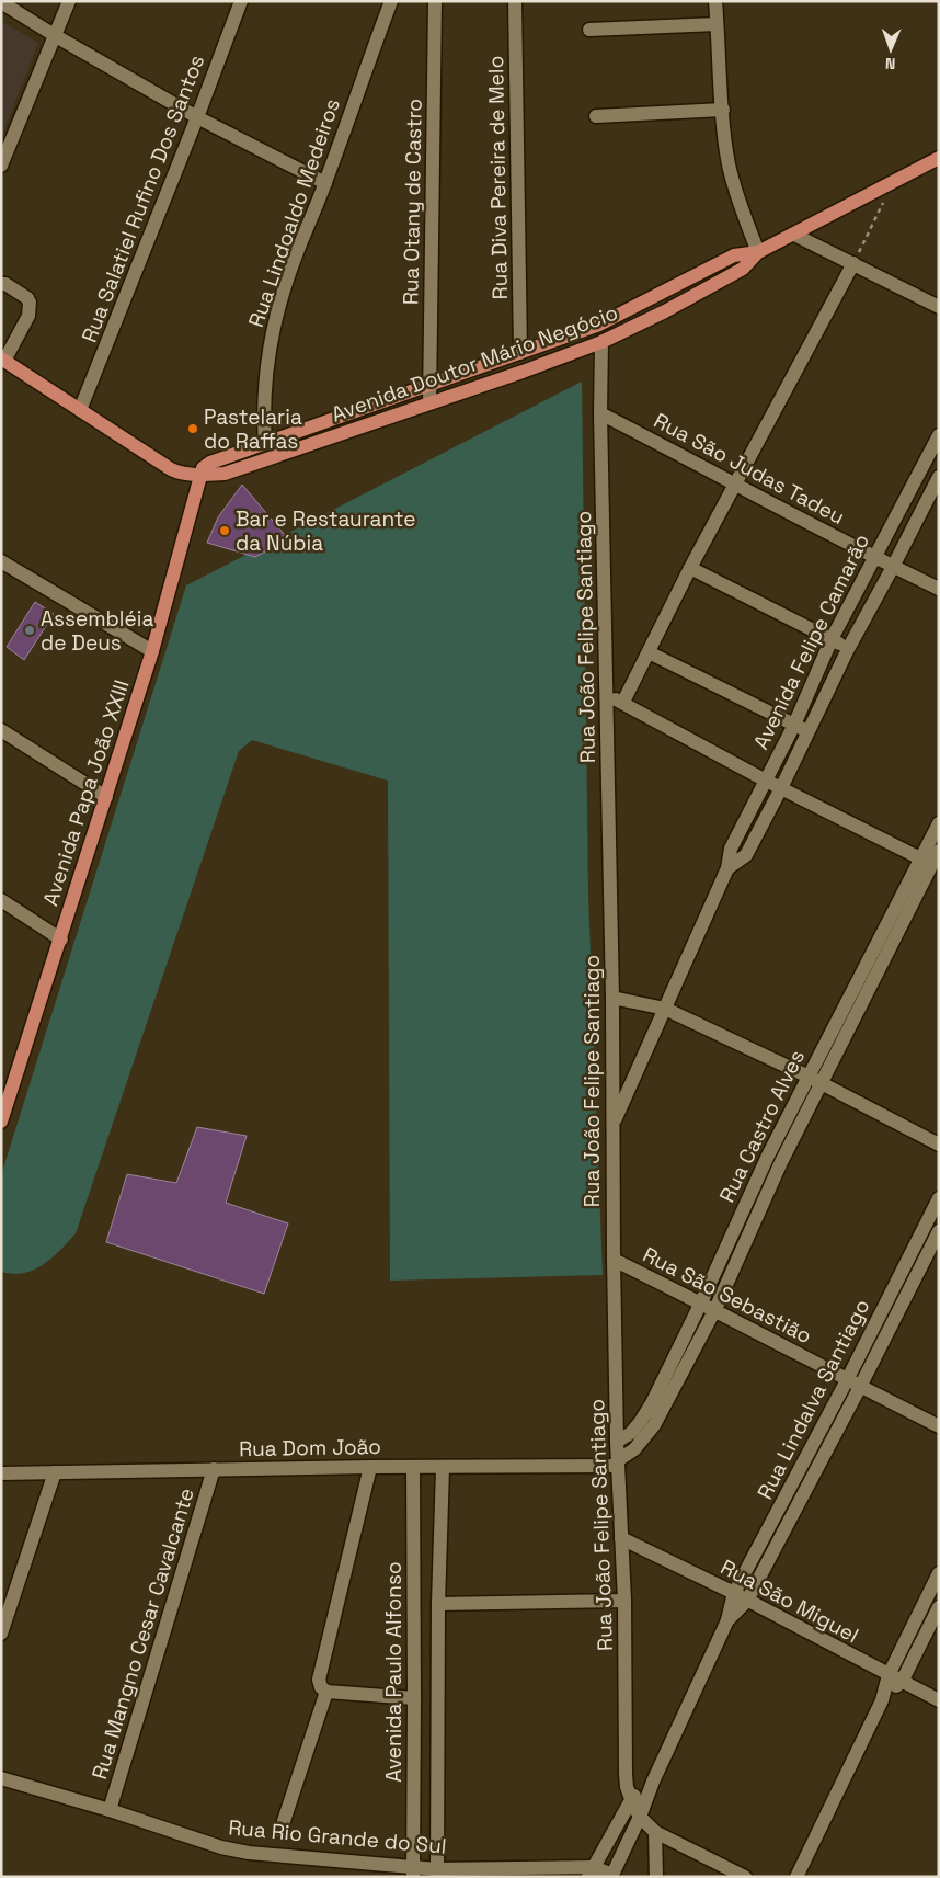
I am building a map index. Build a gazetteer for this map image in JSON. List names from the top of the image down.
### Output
{
  "streets": {
    "main road": ["Avenida Doutor Mário Negócio", "Avenida Papa João XXIII"],
    "street": [
      "Rua Diva Pereira de Melo",
      "Rua Salatiel Rufino Dos Santos",
      "Rua Otany de Castro",
      "Rua Lindoaldo Medeiros",
      "Rua São Judas Tadeu",
      "Rua João Felipe Santiago",
      "Avenida Felipe Camarão",
      "Rua Castro Alves",
      "Rua São Sebastião",
      "Rua Lindalva Santiago",
      "Rua Dom João",
      "Rua São Miguel",
      "Rua Mangno Cesar Cavalcante",
      "Avenida Paulo Alfonso",
      "Rua Rio Grande do Sul"
    ]
  },
  "crossings": [
    ["Rua Diva Pereira de Melo", "Avenida Doutor Mário Negócio"],
    ["Rua Otany de Castro", "Avenida Doutor Mário Negócio"],
    ["Rua Lindoaldo Medeiros", "Avenida Doutor Mário Negócio"],
    ["Avenida Doutor Mário Negócio", "Rua João Felipe Santiago"],
    ["Avenida Doutor Mário Negócio", "Avenida Papa João XXIII"],
    ["Rua São Judas Tadeu", "Rua João Felipe Santiago"],
    ["Rua São Judas Tadeu", "Avenida Felipe Camarão"],
    ["Rua João Felipe Santiago", "Avenida Felipe Camarão"],
    ["Rua João Felipe Santiago", "Rua Castro Alves"],
    ["Rua João Felipe Santiago", "Rua São Sebastião"],
    ["Rua João Felipe Santiago", "Rua Lindalva Santiago"],
    ["Rua João Felipe Santiago", "Rua Dom João"],
    ["Rua João Felipe Santiago", "Rua São Miguel"],
    ["Rua Castro Alves", "Rua São Sebastião"],
    ["Rua Castro Alves", "Rua Dom João"],
    ["Rua São Sebastião", "Rua Lindalva Santiago"],
    ["Rua Lindalva Santiago", "Rua São Miguel"],
    ["Rua Lindalva Santiago", "Rua Rio Grande do Sul"],
    ["Rua Dom João", "Rua Mangno Cesar Cavalcante"],
    ["Rua Dom João", "Avenida Paulo Alfonso"],
    ["Rua Mangno Cesar Cavalcante", "Rua Rio Grande do Sul"],
    ["Avenida Paulo Alfonso", "Rua Rio Grande do Sul"]
  ],
  "places": ["Pastelaria do Raffas", "Bar e Restaurante da Núbia", "Assembléia de Deus"],
  "north": "bottom"
}
